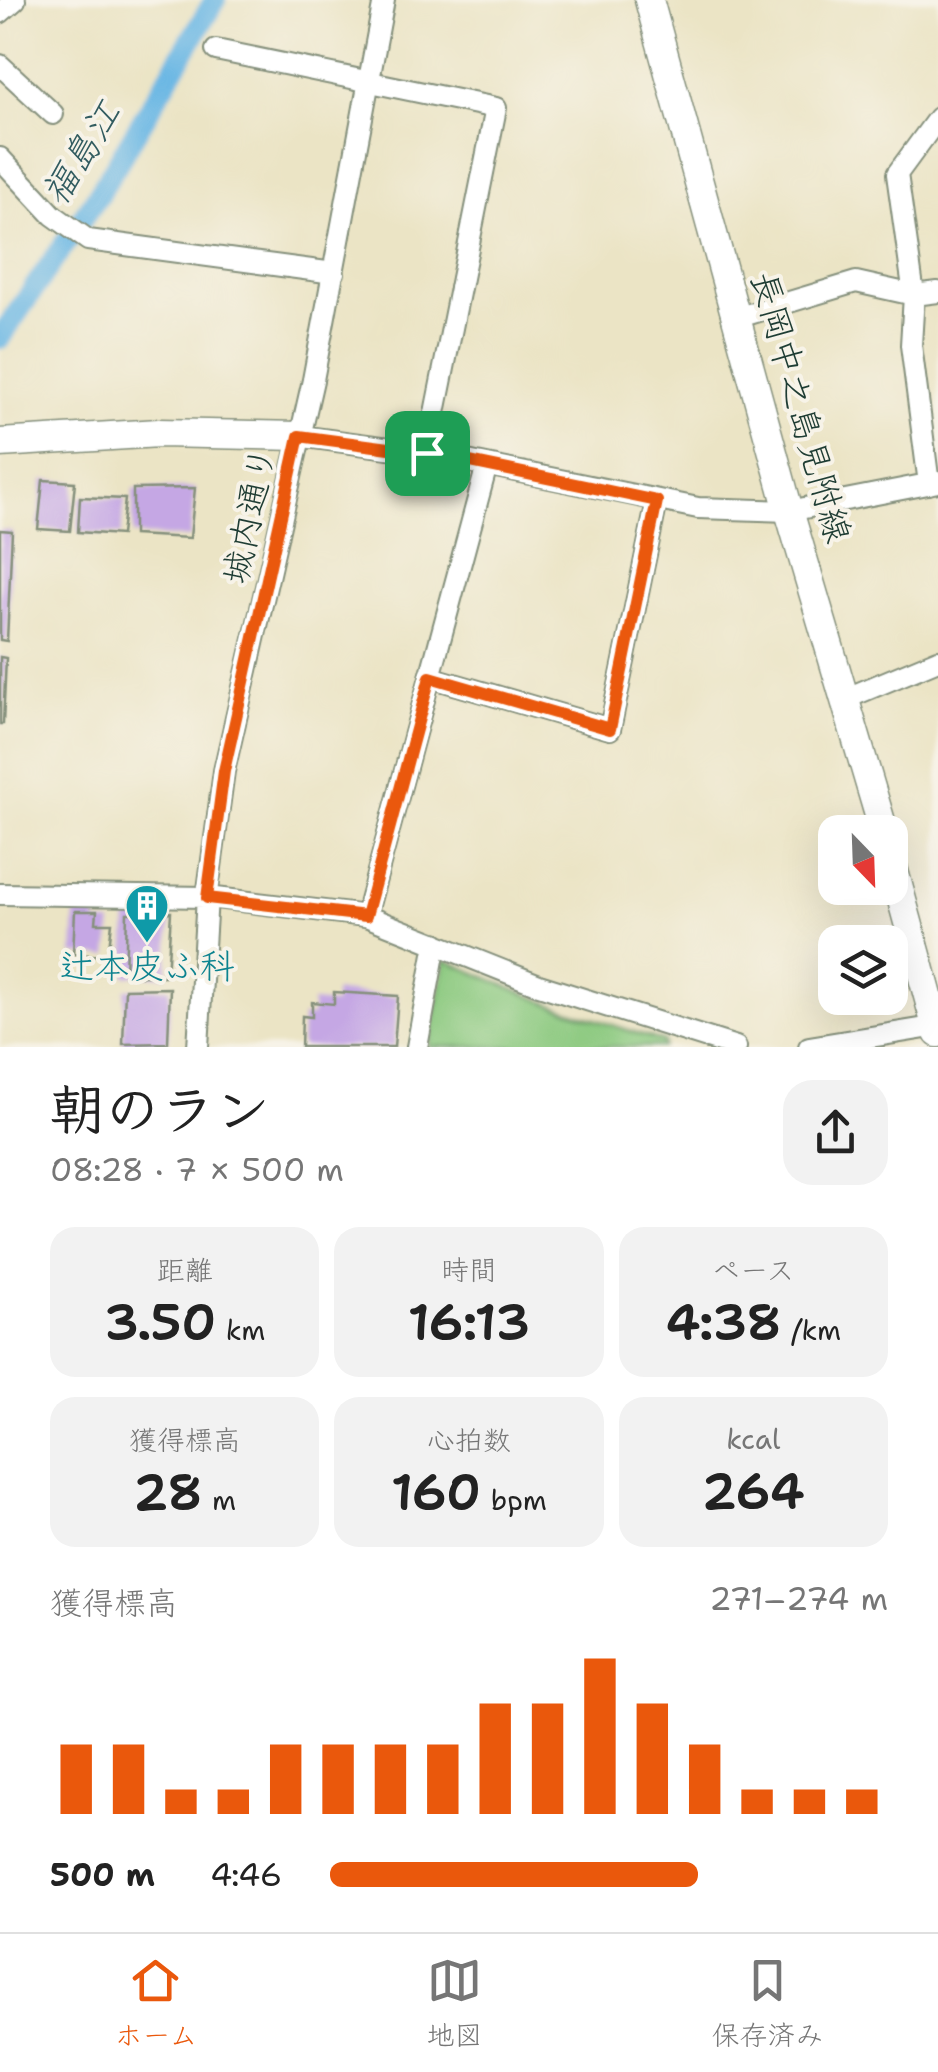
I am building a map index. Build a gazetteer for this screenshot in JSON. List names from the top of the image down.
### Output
{
  "streets": {
    "main road": ["長岡中之島見附線"],
    "street": ["城内通り"]
  },
  "water": ["福島江"],
  "places": {
    "building": ["辻本皮ふ科"]
  },
  "north": "bottom right",
  "page": {
    "heading": ["朝のラン", "08:28 · 7 × 500 m"],
    "stats": [
      ["距離", "3.50 km"],
      ["時間", "16:13"],
      ["ペース", "4:38 /km"],
      ["獲得標高", "28 m"],
      ["心拍数", "160 bpm"],
      ["kcal", "264"]
    ],
    "chart": ["獲得標高", "271–274 m"],
    "list": [
      {
        "name": "500 m",
        "note": "4:46"
      }
    ],
    "tabs": ["ホーム", "地図", "保存済み"]
  }
}
